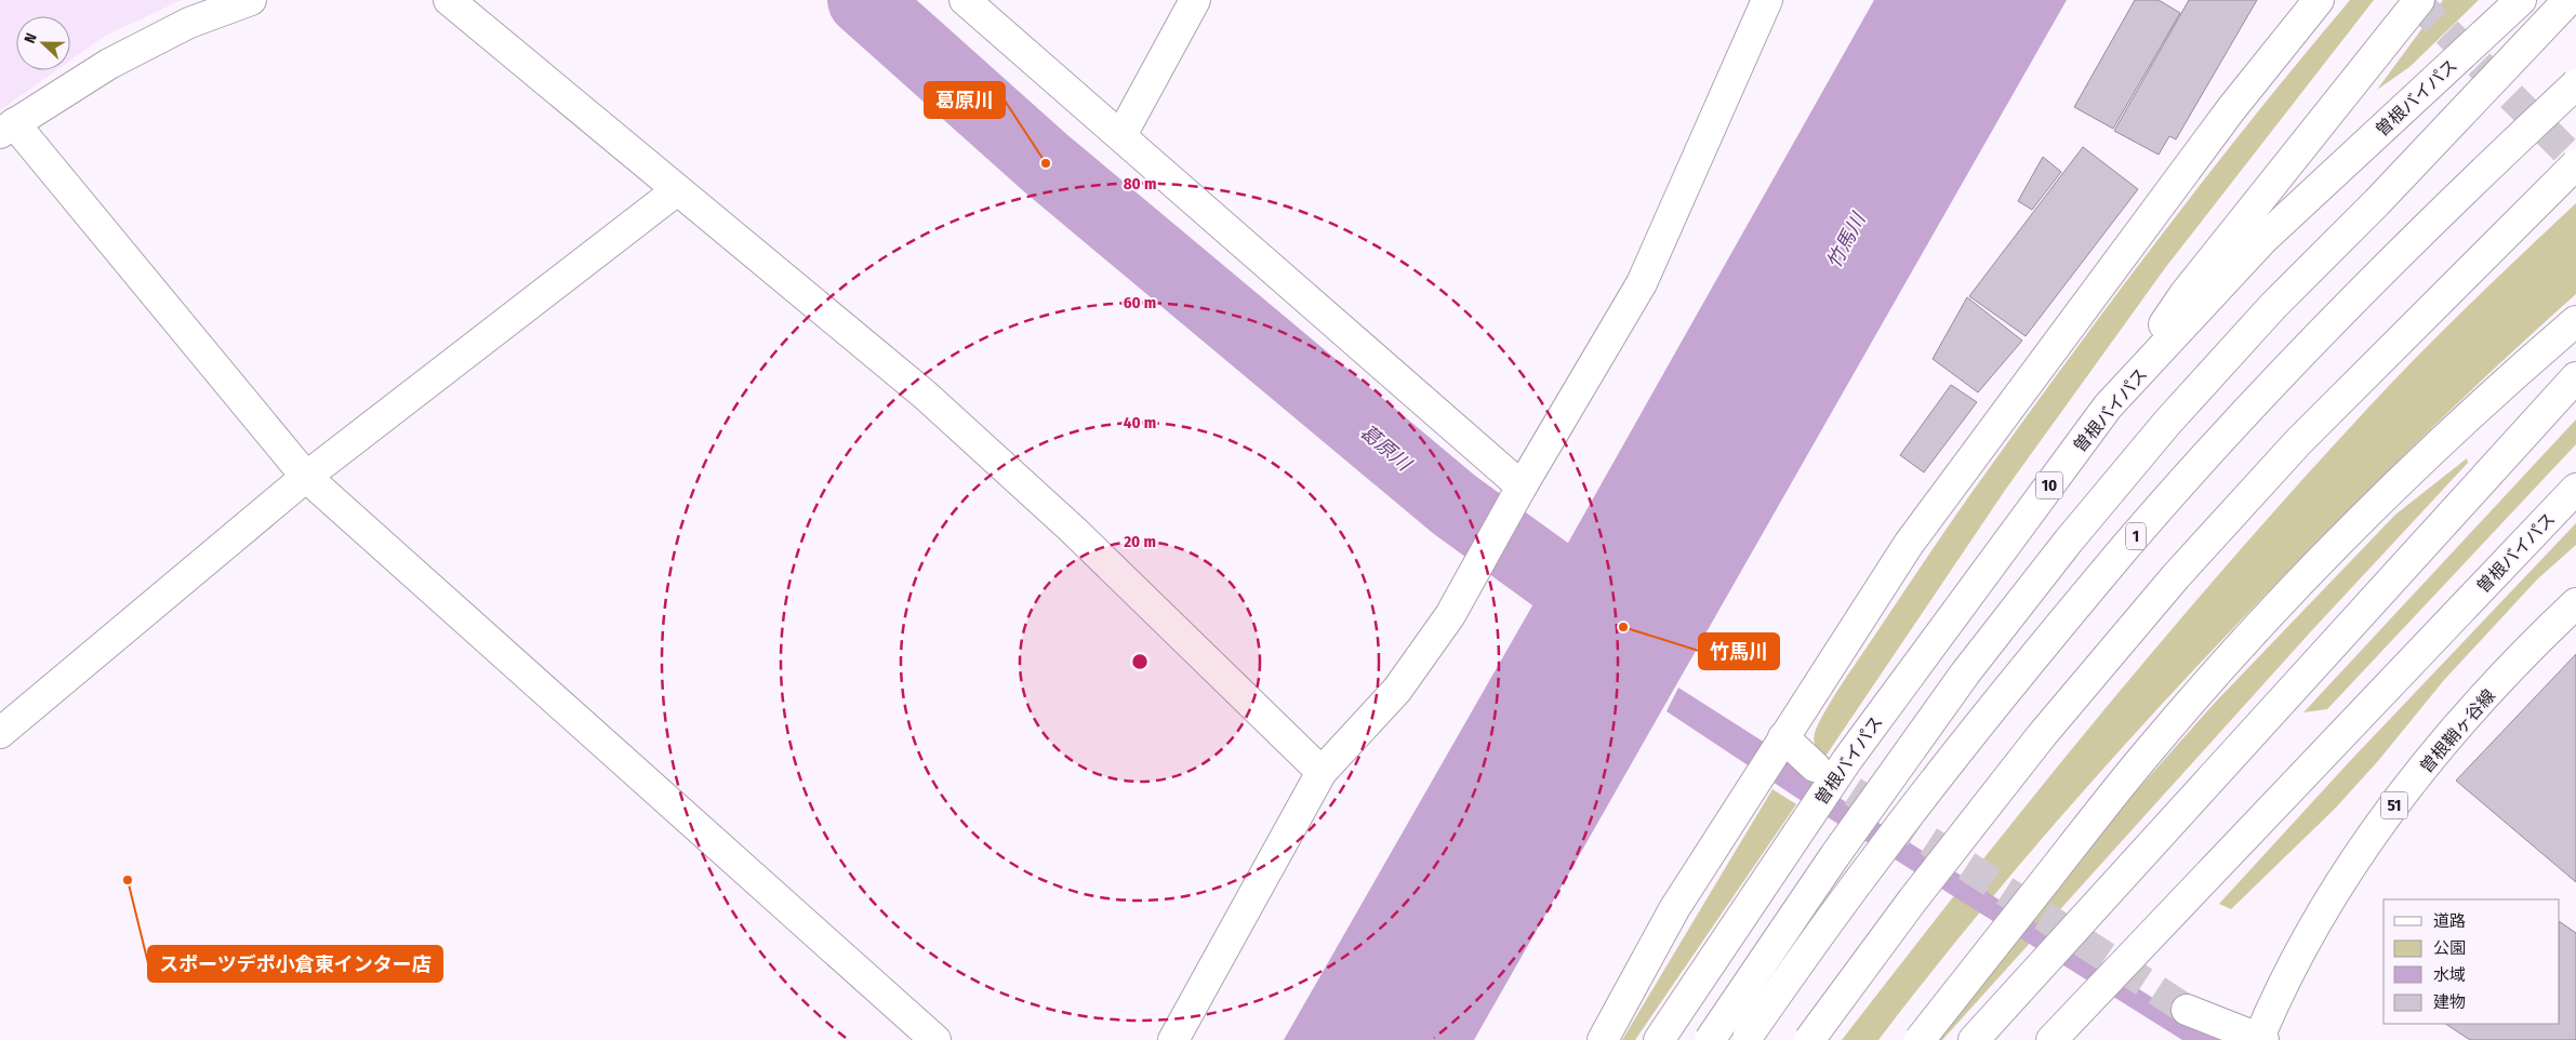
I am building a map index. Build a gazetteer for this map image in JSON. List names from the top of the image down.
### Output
{
  "streets": {
    "main road": [
      "曽根バイパス",
      "10",
      "1",
      "曽根鞘ヶ谷線",
      "51"
    ]
  },
  "water": ["竹馬川", "葛原川"],
  "places": ["葛原川", "竹馬川", "スポーツデポ小倉東インター店"],
  "legend": [
    "道路",
    "公園",
    "水域",
    "建物"
  ],
  "north": "left",
  "rings": [
    "80 m",
    "60 m",
    "40 m",
    "20 m"
  ]
}
